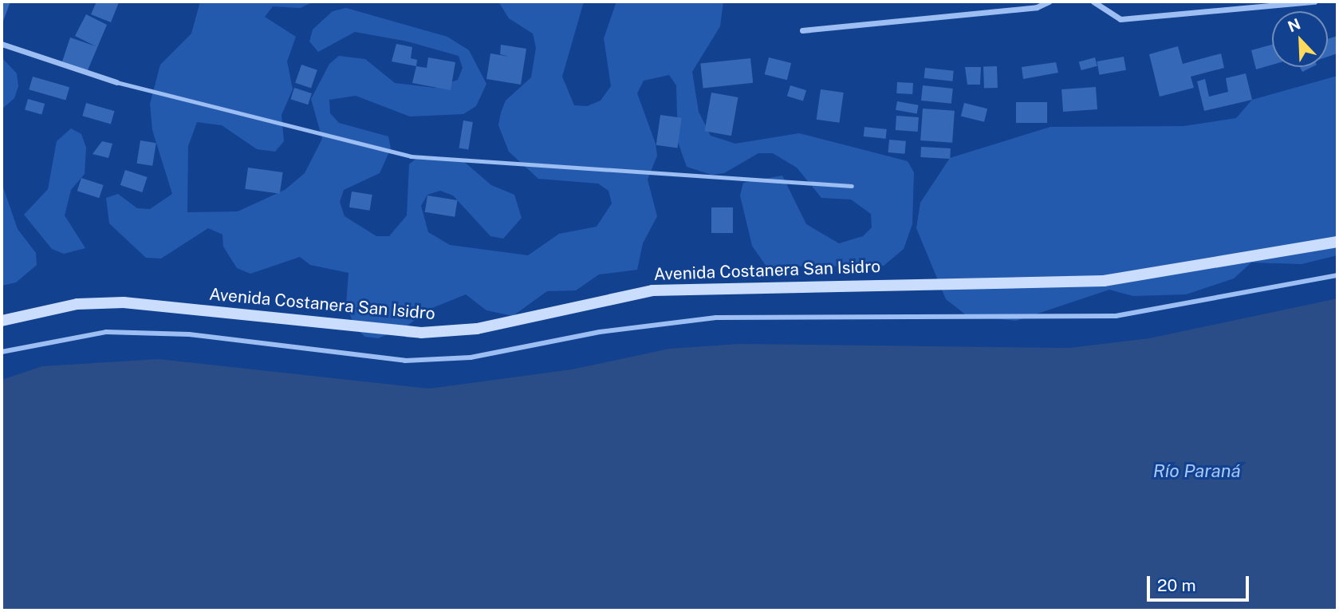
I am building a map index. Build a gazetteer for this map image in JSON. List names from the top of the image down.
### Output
{
  "streets": {
    "main road": ["Avenida Costanera San Isidro"]
  },
  "water": ["Río Paraná"],
  "scale_bar": "20 m",
  "north": "top left"
}
